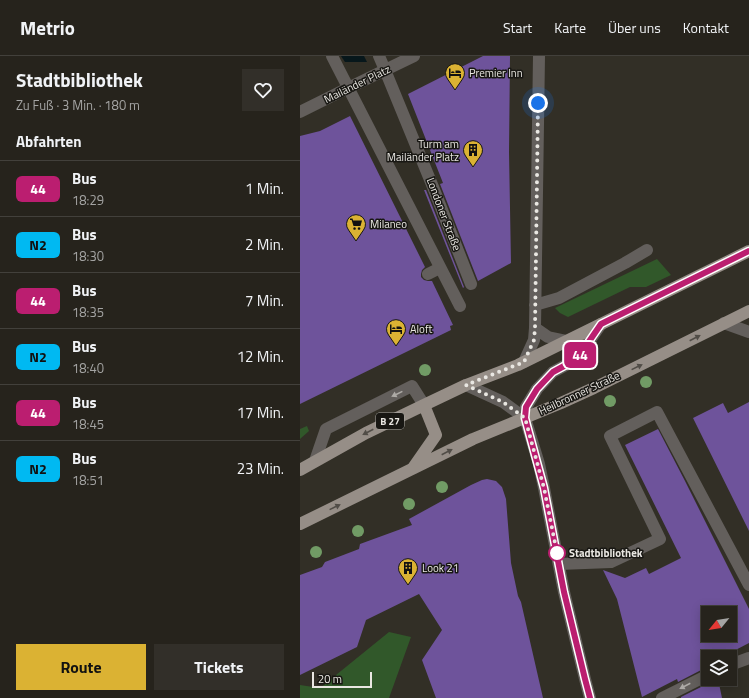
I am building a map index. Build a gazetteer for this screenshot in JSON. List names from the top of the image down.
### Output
{
  "streets": {
    "main road": ["Heilbronner Straße", "B 27"],
    "street": ["Mailänder Platz", "Londoner Straße"]
  },
  "crossings": [
    ["Mailänder Platz", "Londoner Straße"]
  ],
  "places": {
    "hotel": ["Premier Inn", "Aloft"],
    "building": ["Turm am Mailänder Platz", "Look 21"],
    "supermarket": ["Milaneo"],
    "other": ["Stadtbibliothek"]
  },
  "lines": ["bus line 44"],
  "scale_bar": "20 m",
  "north": "bottom left",
  "page": {
    "header": "Metrio",
    "nav": [
      "Start",
      "Karte",
      "Über uns",
      "Kontakt"
    ],
    "heading": [
      ["Stadtbibliothek", "Zu Fuß · 3 Min. · 180 m"],
      "Abfahrten"
    ],
    "on_map": "44",
    "list": [
      {
        "mark": "44",
        "name": "Bus",
        "note": "18:29",
        "value": "1 Min."
      },
      {
        "mark": "N2",
        "name": "Bus",
        "note": "18:30",
        "value": "2 Min."
      },
      {
        "mark": "44",
        "name": "Bus",
        "note": "18:35",
        "value": "7 Min."
      },
      {
        "mark": "N2",
        "name": "Bus",
        "note": "18:40",
        "value": "12 Min."
      },
      {
        "mark": "44",
        "name": "Bus",
        "note": "18:45",
        "value": "17 Min."
      },
      {
        "mark": "N2",
        "name": "Bus",
        "note": "18:51",
        "value": "23 Min."
      }
    ],
    "buttons": ["Route", "Tickets"],
    "scale": "20 m"
  }
}
